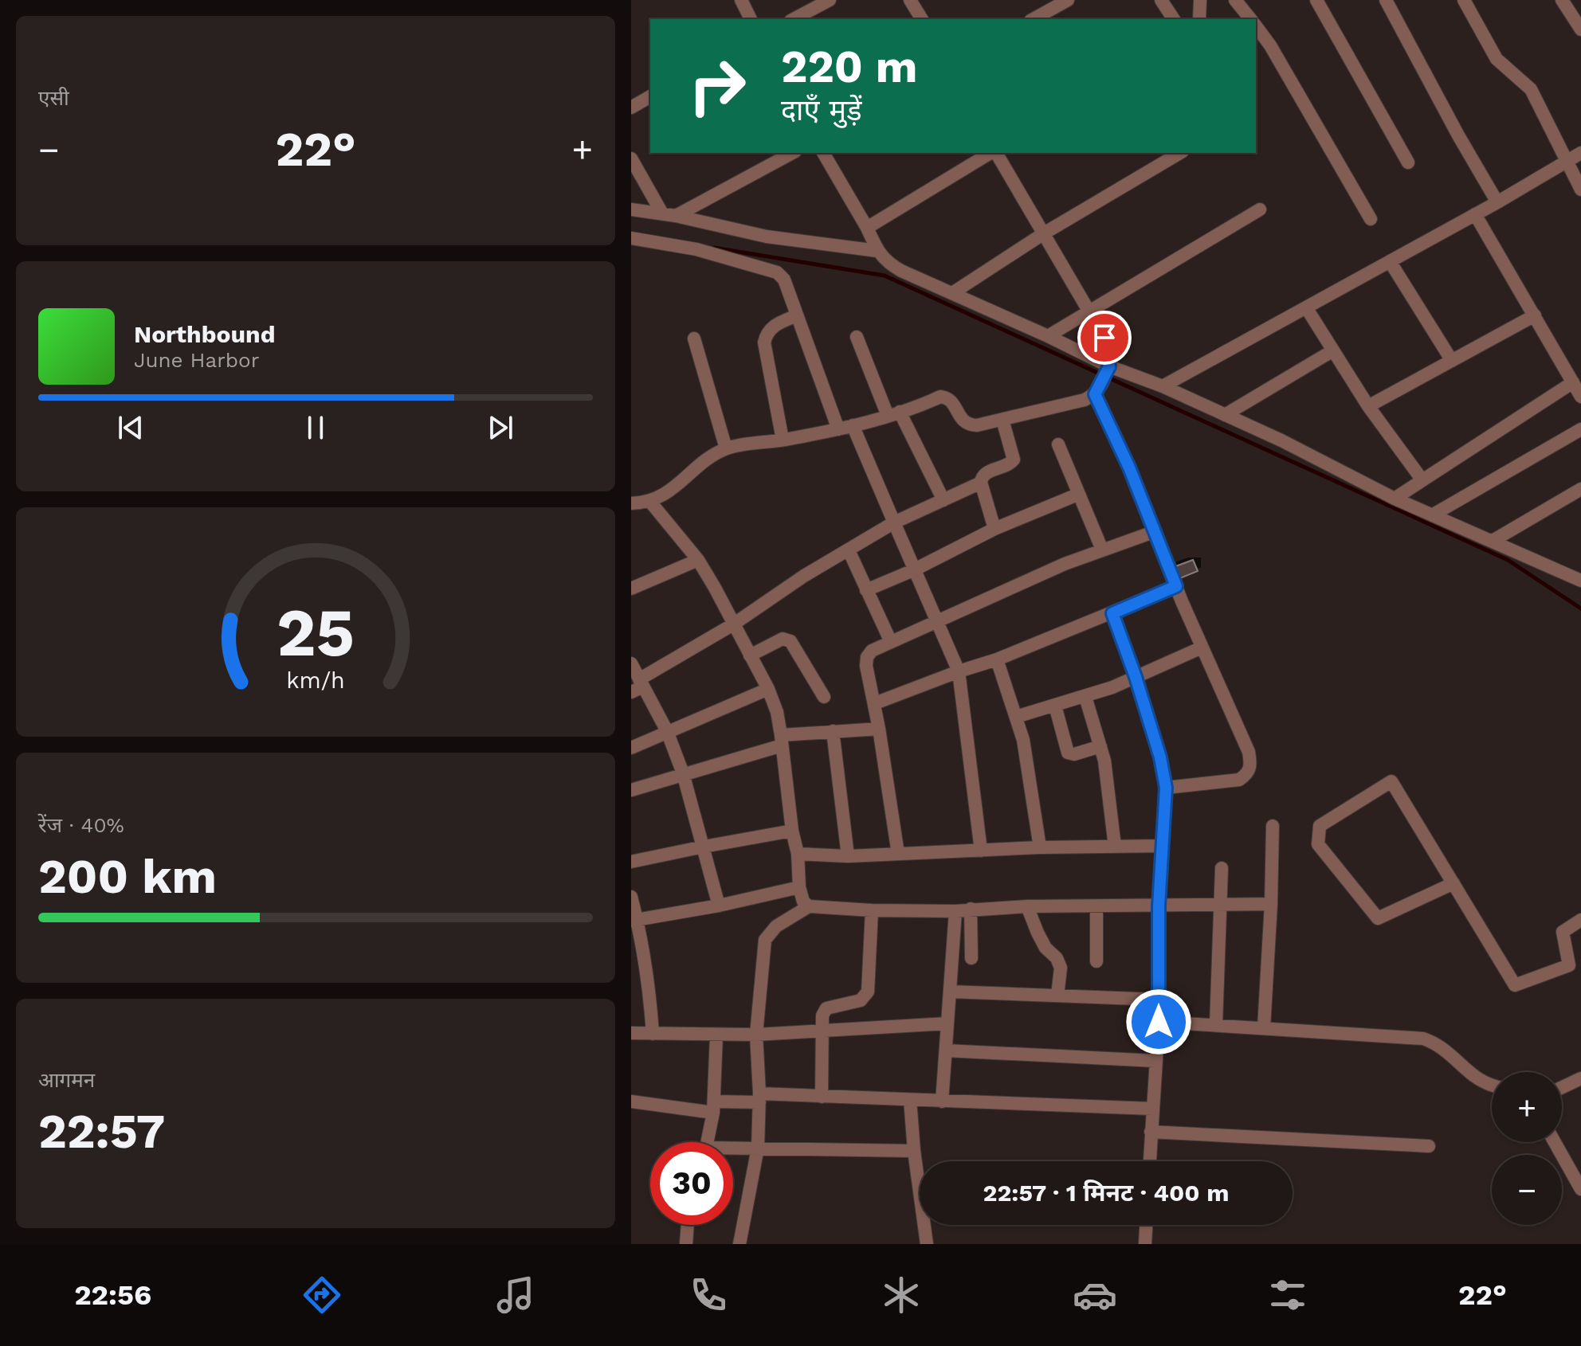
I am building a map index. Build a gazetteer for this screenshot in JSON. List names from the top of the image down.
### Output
{
  "page": {
    "tile": [
      "एसी",
      ["रेंज · 40%", "200 km"],
      ["आगमन", "22:57"]
    ],
    "turn": ["220 m", "दाएँ मुड़ें"],
    "heat": ["−", "22°", "+"],
    "song": ["Northbound", "June Harbor"],
    "map_buttons": ["+", "−"],
    "limit": "30",
    "trip": "22:57 · 1 मिनट · 400 m",
    "tabs": ["22:56", "22°"],
    "gauge": ["25", "km/h"]
  }
}
